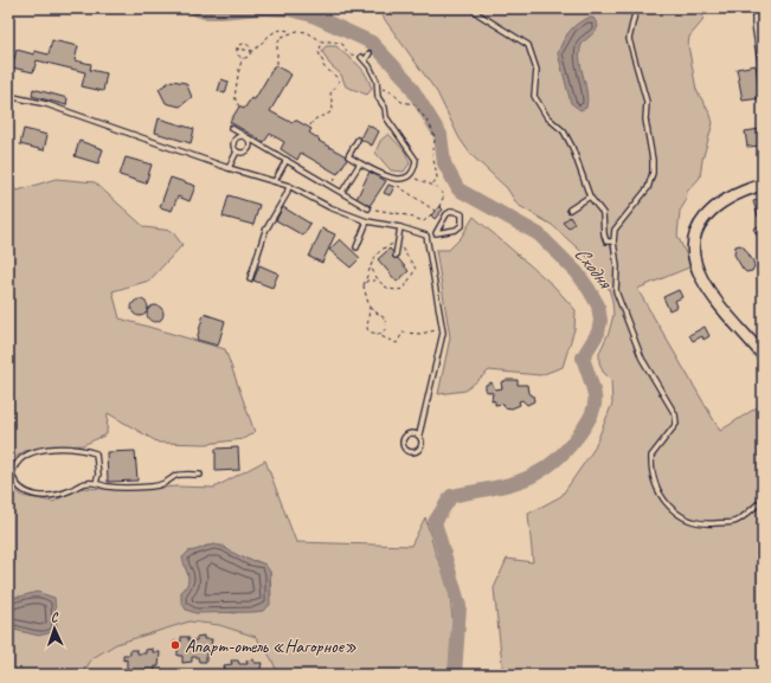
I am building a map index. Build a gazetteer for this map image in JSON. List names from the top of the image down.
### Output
{
  "water": ["Сходня"],
  "places": ["Апарт-отель «Нагорное»"],
  "north": "top"
}
